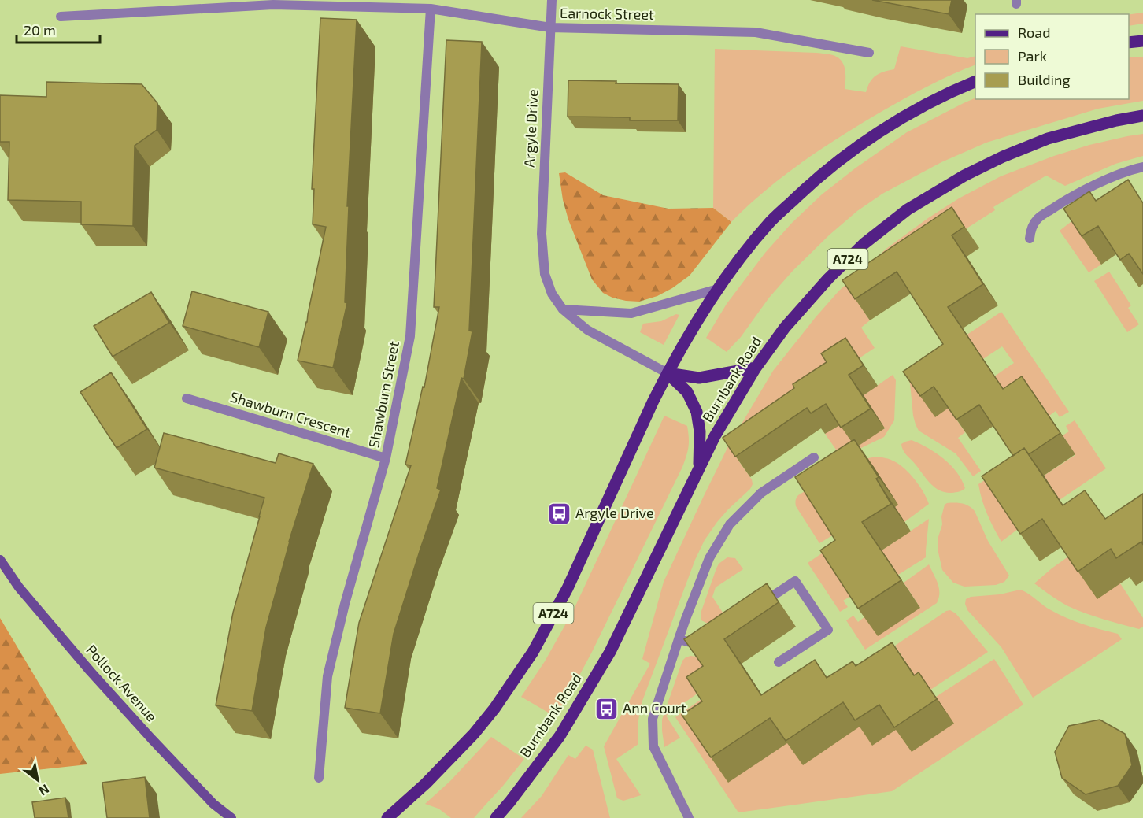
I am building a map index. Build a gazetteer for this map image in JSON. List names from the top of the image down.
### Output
{
  "streets": {
    "main road": ["A724", "Burnbank Road"],
    "street": [
      "Earnock Street",
      "Argyle Drive",
      "Shawburn Street",
      "Shawburn Crescent",
      "Pollock Avenue"
    ]
  },
  "crossings": [
    ["Earnock Street", "Argyle Drive"],
    ["Earnock Street", "Shawburn Street"],
    ["Argyle Drive", "A724"],
    ["A724", "Burnbank Road"],
    ["Shawburn Street", "Shawburn Crescent"]
  ],
  "places": {
    "bus stop": ["Argyle Drive", "Ann Court"]
  },
  "legend": ["Road", "Park", "Building"],
  "scale_bar": "20 m",
  "north": "bottom right"
}
